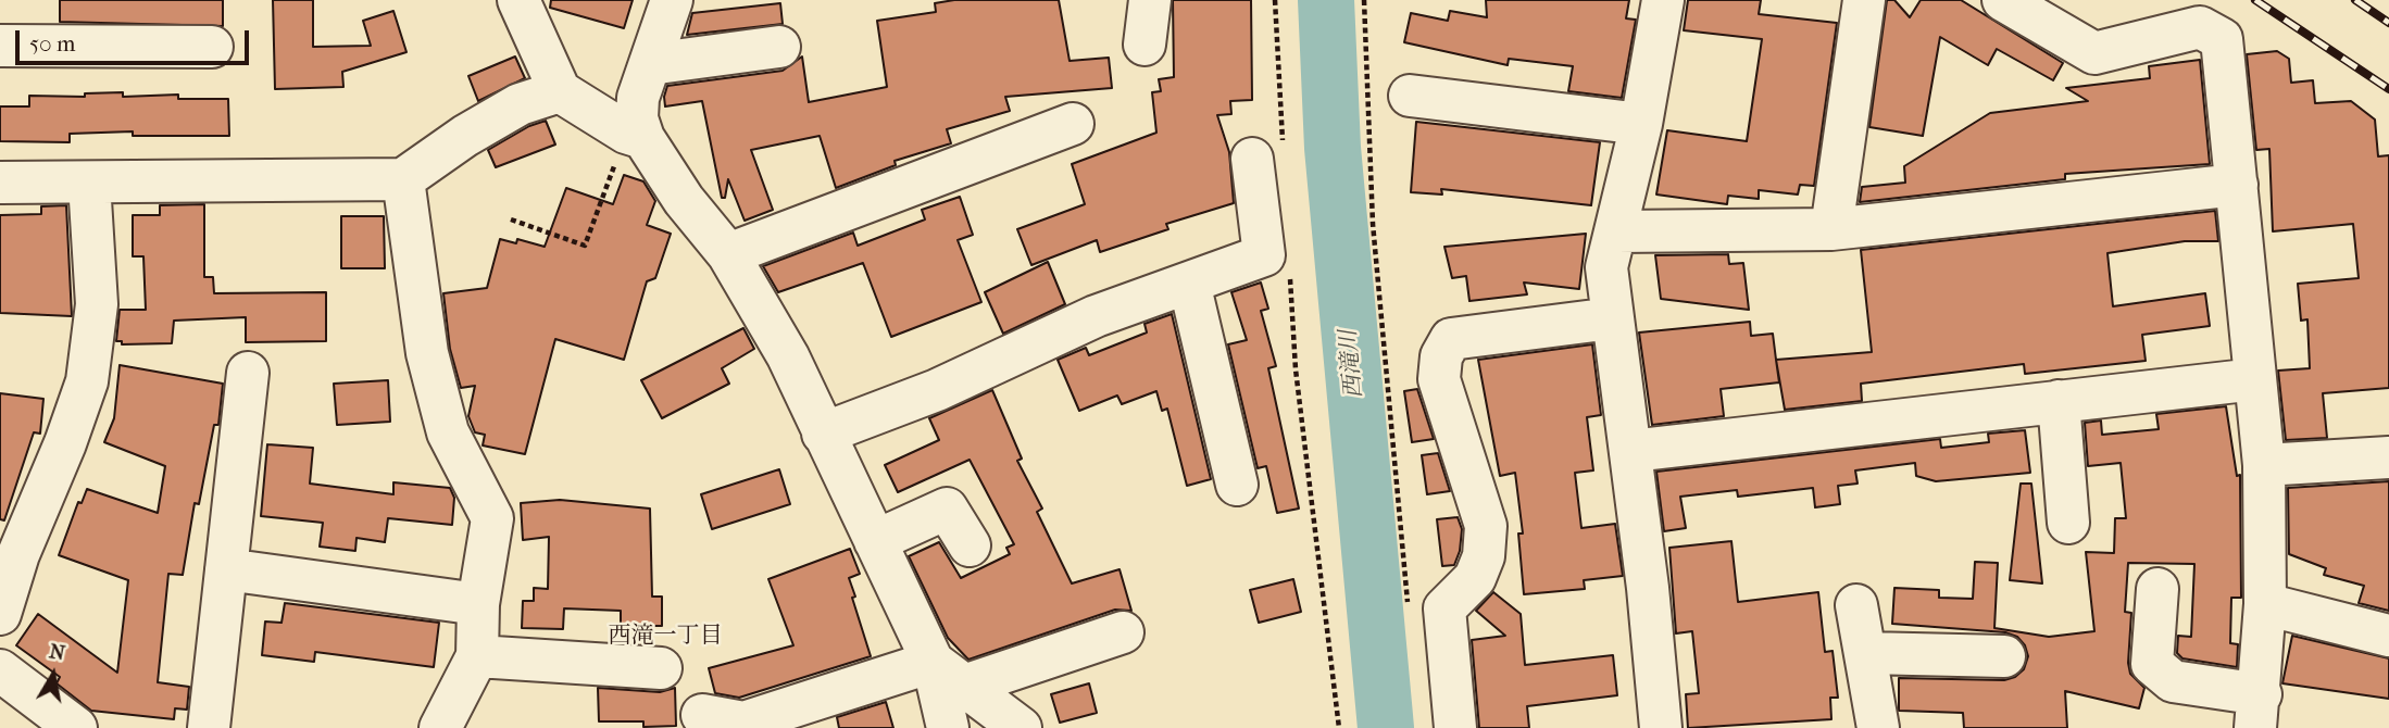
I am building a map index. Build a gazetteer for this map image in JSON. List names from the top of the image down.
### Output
{
  "districts": ["西滝一丁目"],
  "water": ["西滝川"],
  "scale_bar": "50 m",
  "north": "top"
}
